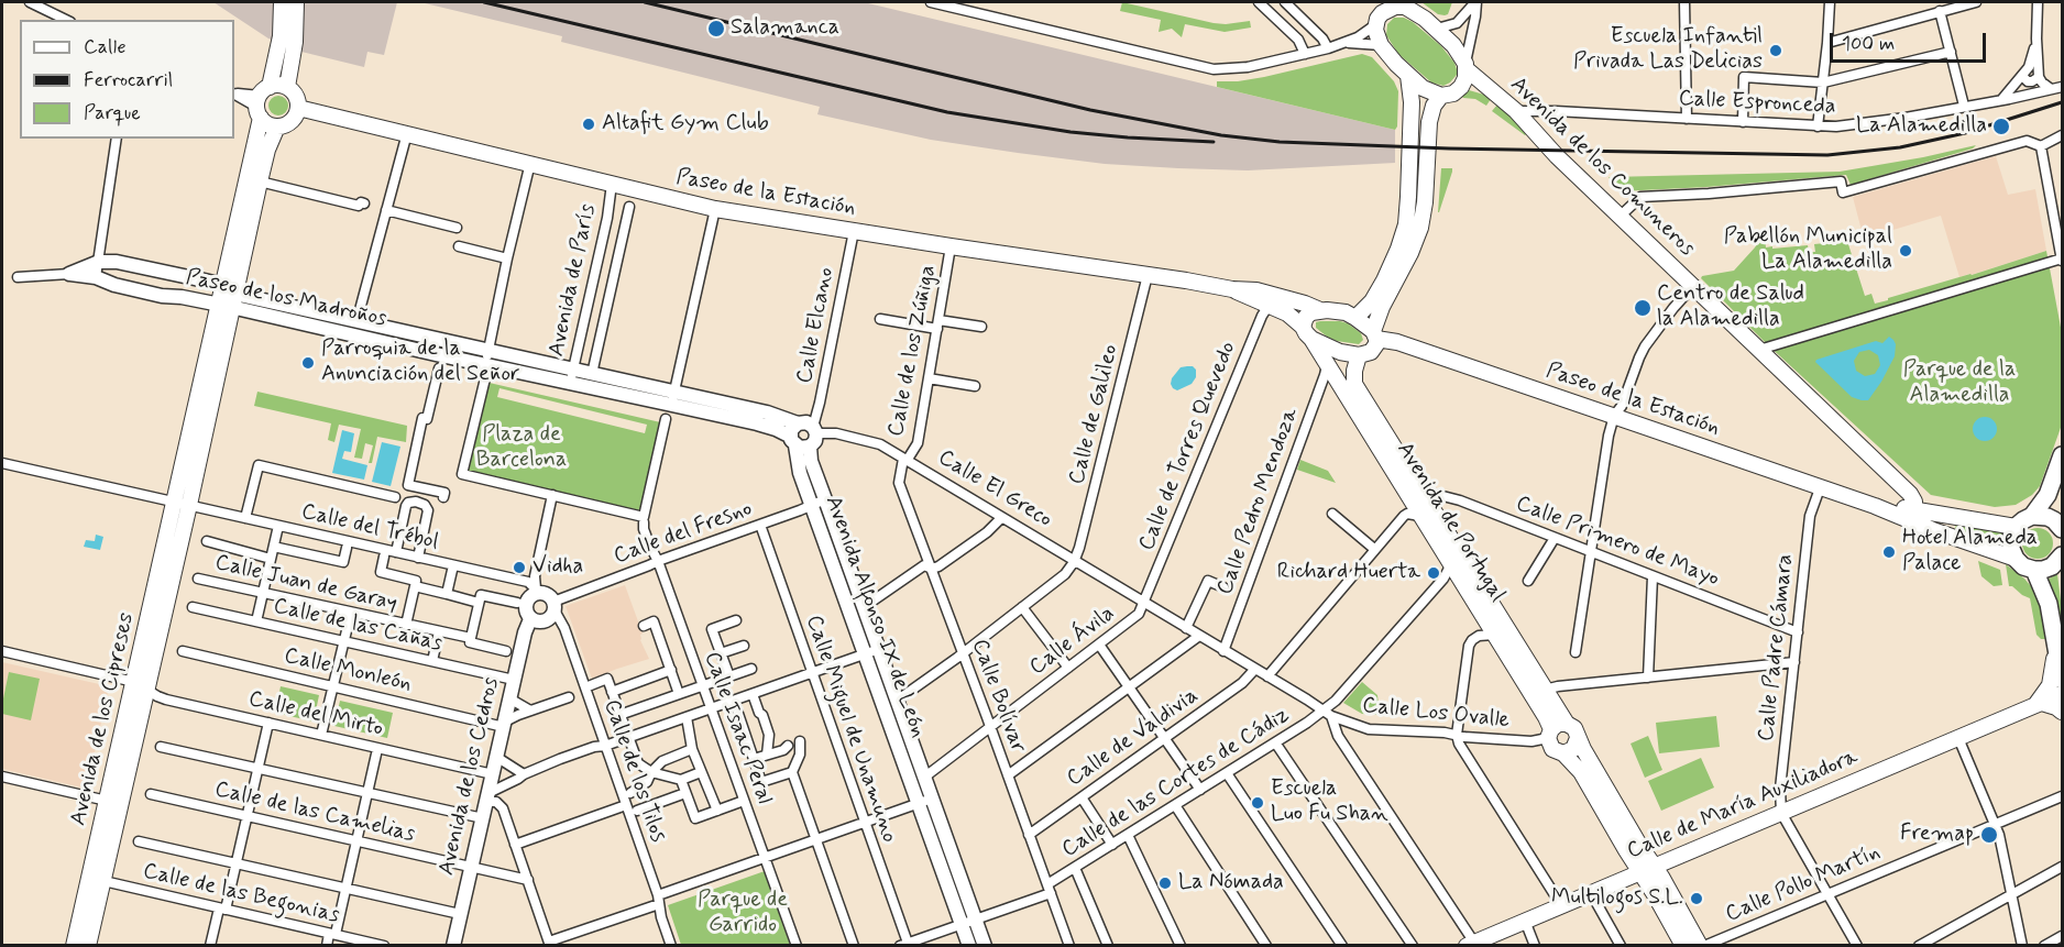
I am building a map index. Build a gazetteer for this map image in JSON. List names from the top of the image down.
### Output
{
  "streets": {
    "main road": [
      "Avenida de los Comuneros",
      "Paseo de la Estación",
      "Paseo de los Madroños",
      "Avenida de Portugal",
      "Avenida Alfonso IX de León",
      "Avenida de los Cipreses",
      "Avenida de los Cedros",
      "Calle de María Auxiliadora"
    ],
    "street": [
      "Calle Espronceda",
      "Avenida de París",
      "Calle Elcano",
      "Calle de los Zúñiga",
      "Calle de Galileo",
      "Calle de Torres Quevedo",
      "Calle El Greco",
      "Calle Pedro Mendoza",
      "Calle del Trébol",
      "Calle del Fresno",
      "Calle Primero de Mayo",
      "Calle Juan de Garay",
      "Calle de las Cañas",
      "Calle Ávila",
      "Calle Padre Cámara",
      "Calle Monleón",
      "Calle Bolívar",
      "Calle Los Ovalle",
      "Calle del Mirto",
      "Calle Isaac Peral",
      "Calle Miguel de Unamuno",
      "Calle de Valdivia",
      "Calle de los Tilos",
      "Calle de las Cortes de Cádiz",
      "Calle de las Camelias",
      "Calle Pollo Martín",
      "Calle de las Begonias"
    ]
  },
  "crossings": [
    ["Calle Espronceda", "Avenida de los Comuneros"],
    ["Avenida de los Comuneros", "Paseo de la Estación"],
    ["Paseo de la Estación", "Avenida de París"],
    ["Paseo de la Estación", "Calle Elcano"],
    ["Paseo de la Estación", "Calle de los Zúñiga"],
    ["Paseo de la Estación", "Calle de Galileo"],
    ["Paseo de la Estación", "Calle de Torres Quevedo"],
    ["Paseo de la Estación", "Avenida de Portugal"],
    ["Paseo de la Estación", "Calle Padre Cámara"],
    ["Paseo de la Estación", "Avenida de los Cipreses"],
    ["Paseo de los Madroños", "Avenida de los Cipreses"],
    ["Calle Elcano", "Calle El Greco"],
    ["Calle Elcano", "Avenida Alfonso IX de León"],
    ["Calle de los Zúñiga", "Calle El Greco"],
    ["Calle de los Zúñiga", "Calle Bolívar"],
    ["Calle de Galileo", "Calle El Greco"],
    ["Calle de Torres Quevedo", "Calle El Greco"],
    ["Calle de Torres Quevedo", "Calle Ávila"],
    ["Calle de Torres Quevedo", "Calle Los Ovalle"],
    ["Calle El Greco", "Avenida Alfonso IX de León"],
    ["Calle El Greco", "Calle Ávila"],
    ["Calle El Greco", "Calle Bolívar"],
    ["Calle El Greco", "Calle Los Ovalle"],
    ["Calle Pedro Mendoza", "Avenida de Portugal"],
    ["Calle Pedro Mendoza", "Calle Los Ovalle"],
    ["Avenida de Portugal", "Calle Primero de Mayo"],
    ["Avenida de Portugal", "Calle Los Ovalle"],
    ["Avenida de Portugal", "Calle de las Cortes de Cádiz"],
    ["Calle del Trébol", "Calle del Fresno"],
    ["Calle del Trébol", "Avenida de los Cipreses"],
    ["Calle del Trébol", "Calle de los Tilos"],
    ["Calle del Trébol", "Avenida de los Cedros"],
    ["Calle del Fresno", "Avenida Alfonso IX de León"],
    ["Calle del Fresno", "Calle Isaac Peral"],
    ["Calle del Fresno", "Calle Miguel de Unamuno"],
    ["Calle del Fresno", "Calle de los Tilos"],
    ["Calle del Fresno", "Avenida de los Cedros"],
    ["Calle Primero de Mayo", "Calle Padre Cámara"],
    ["Avenida Alfonso IX de León", "Calle Ávila"],
    ["Avenida Alfonso IX de León", "Calle de las Cortes de Cádiz"],
    ["Calle de las Cañas", "Avenida de los Cedros"],
    ["Calle Ávila", "Calle Bolívar"],
    ["Calle Ávila", "Calle Los Ovalle"],
    ["Calle Padre Cámara", "Calle de María Auxiliadora"],
    ["Calle Monleón", "Avenida de los Cedros"],
    ["Calle Bolívar", "Calle de Valdivia"],
    ["Calle Bolívar", "Calle de las Cortes de Cádiz"],
    ["Calle Los Ovalle", "Calle de Valdivia"],
    ["Calle Los Ovalle", "Calle de las Cortes de Cádiz"],
    ["Calle del Mirto", "Avenida de los Cipreses"],
    ["Calle del Mirto", "Avenida de los Cedros"],
    ["Avenida de los Cipreses", "Calle de las Begonias"],
    ["Calle Miguel de Unamuno", "Calle de las Cortes de Cádiz"],
    ["Calle de los Tilos", "Avenida de los Cedros"],
    ["Avenida de los Cedros", "Calle de las Camelias"]
  ],
  "parks": ["Parque de la Alamedilla", "Plaza de Barcelona", "Parque de Garrido"],
  "places": [
    "Salamanca",
    "Escuela Infantil Privada Las Delicias",
    "Altafit Gym Club",
    "La Alamedilla",
    "Pabellón Municipal La Alamedilla",
    "Centro de Salud la Alamedilla",
    "Parroquia de la Anunciación del Señor",
    "Hotel Alameda Palace",
    "Vidha",
    "Richard Huerta",
    "Escuela Luo Fu Shan",
    "Fremap",
    "La Nómada",
    "Multilogos S.L."
  ],
  "legend": ["Calle", "Ferrocarril", "Parque"],
  "scale_bar": "100 m"
}
